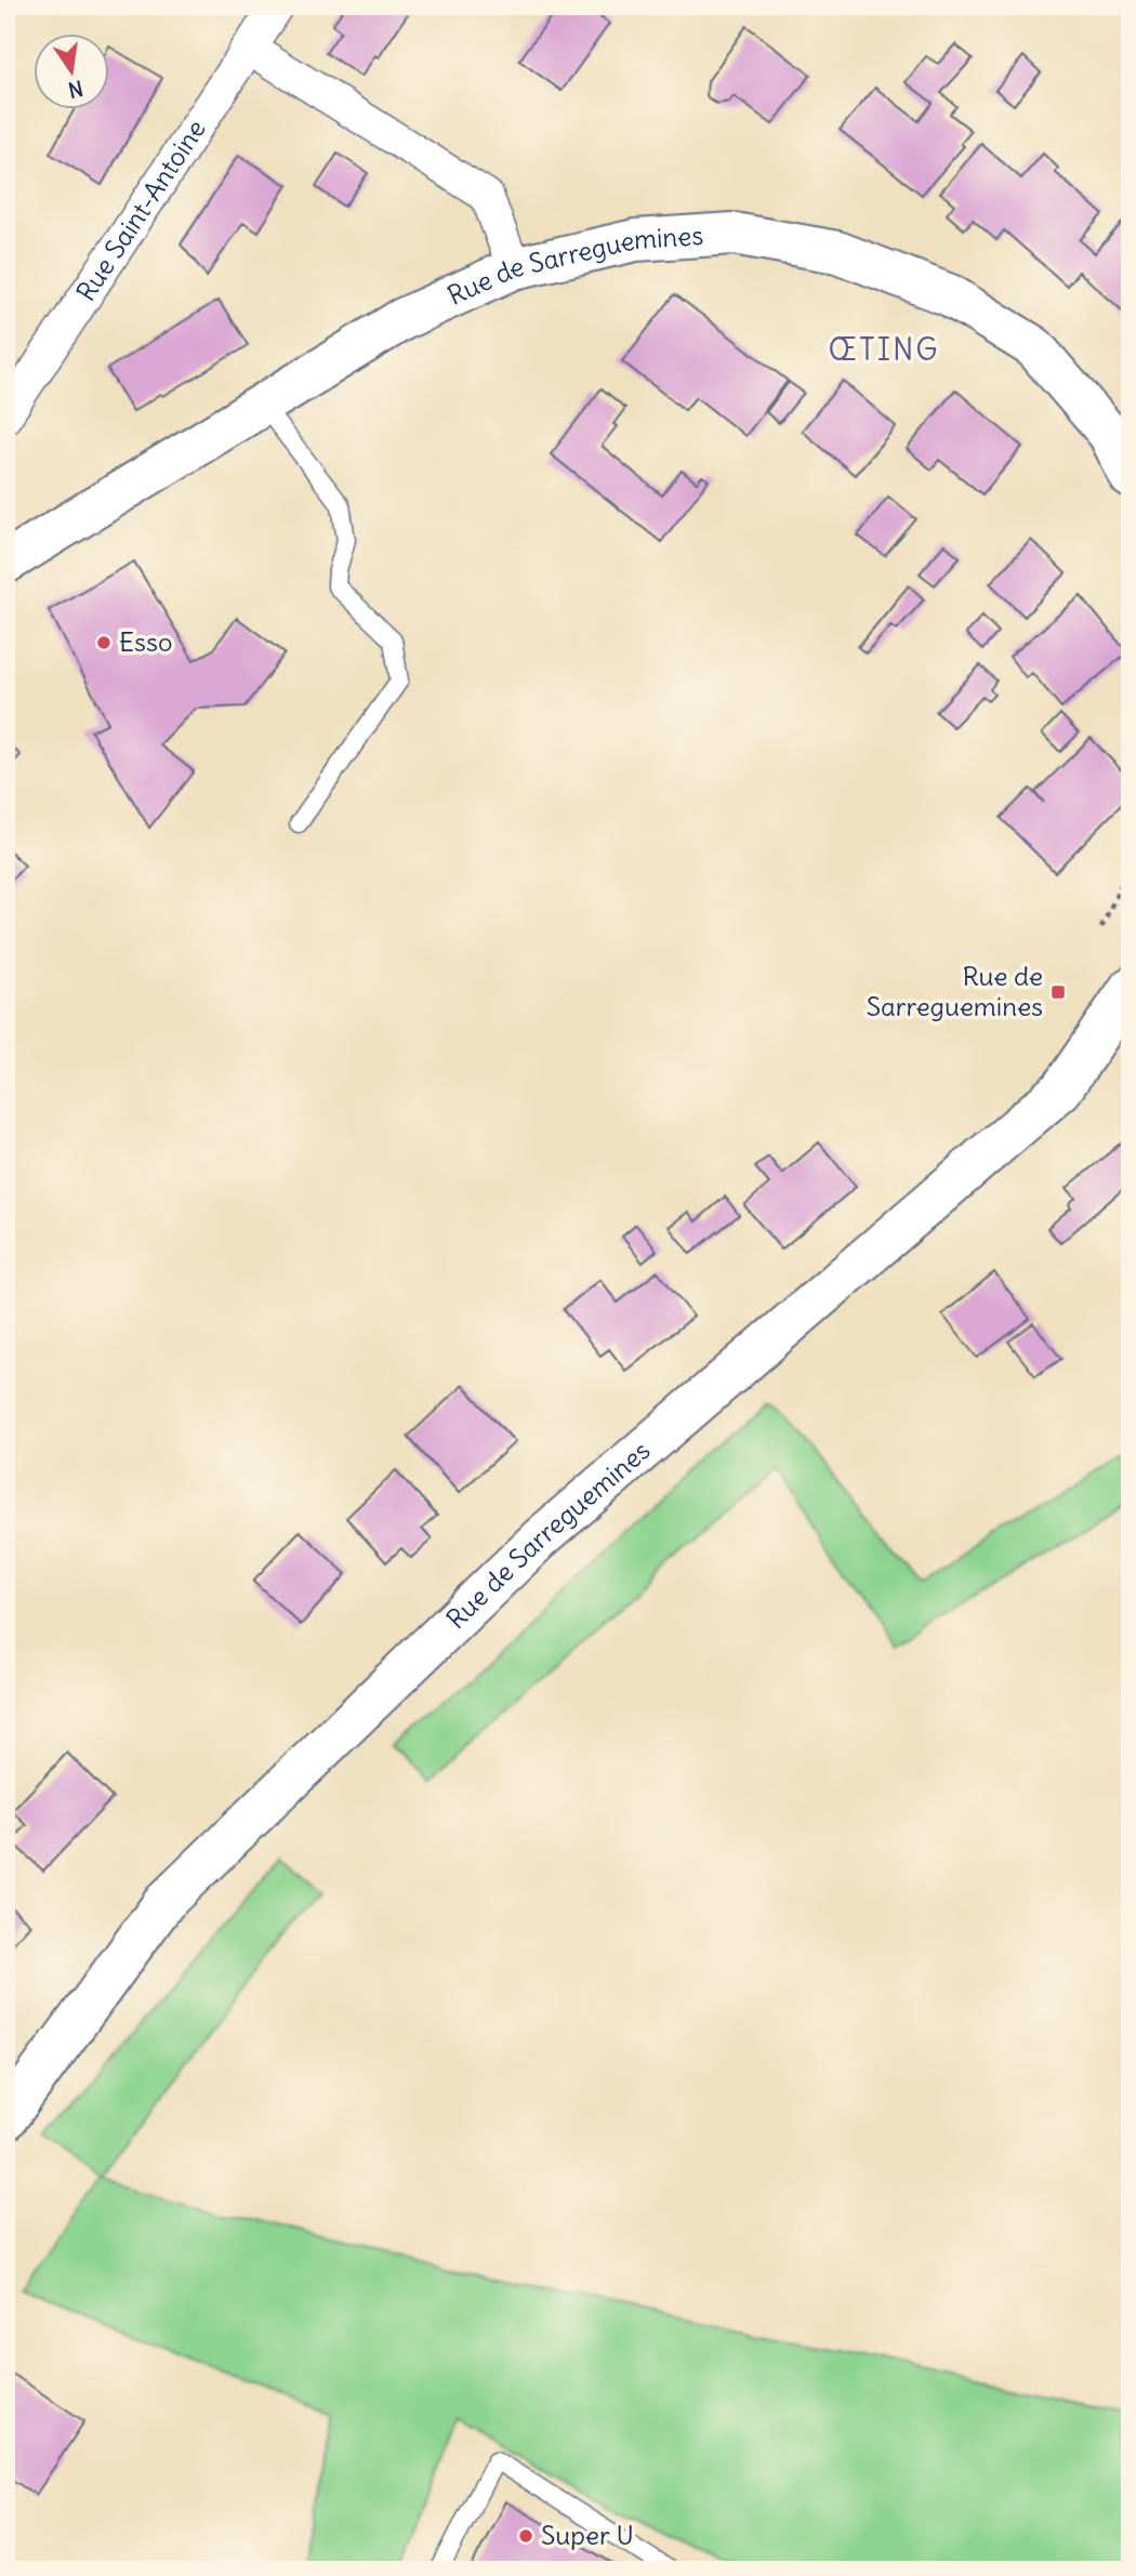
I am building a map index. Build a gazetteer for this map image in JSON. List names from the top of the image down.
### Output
{
  "streets": {
    "main road": ["Rue de Sarreguemines"],
    "street": ["Rue Saint-Antoine"]
  },
  "districts": ["ŒTING"],
  "places": {
    "other": ["Esso", "Super U"],
    "transit": ["Rue de Sarreguemines"]
  },
  "north": "bottom"
}
